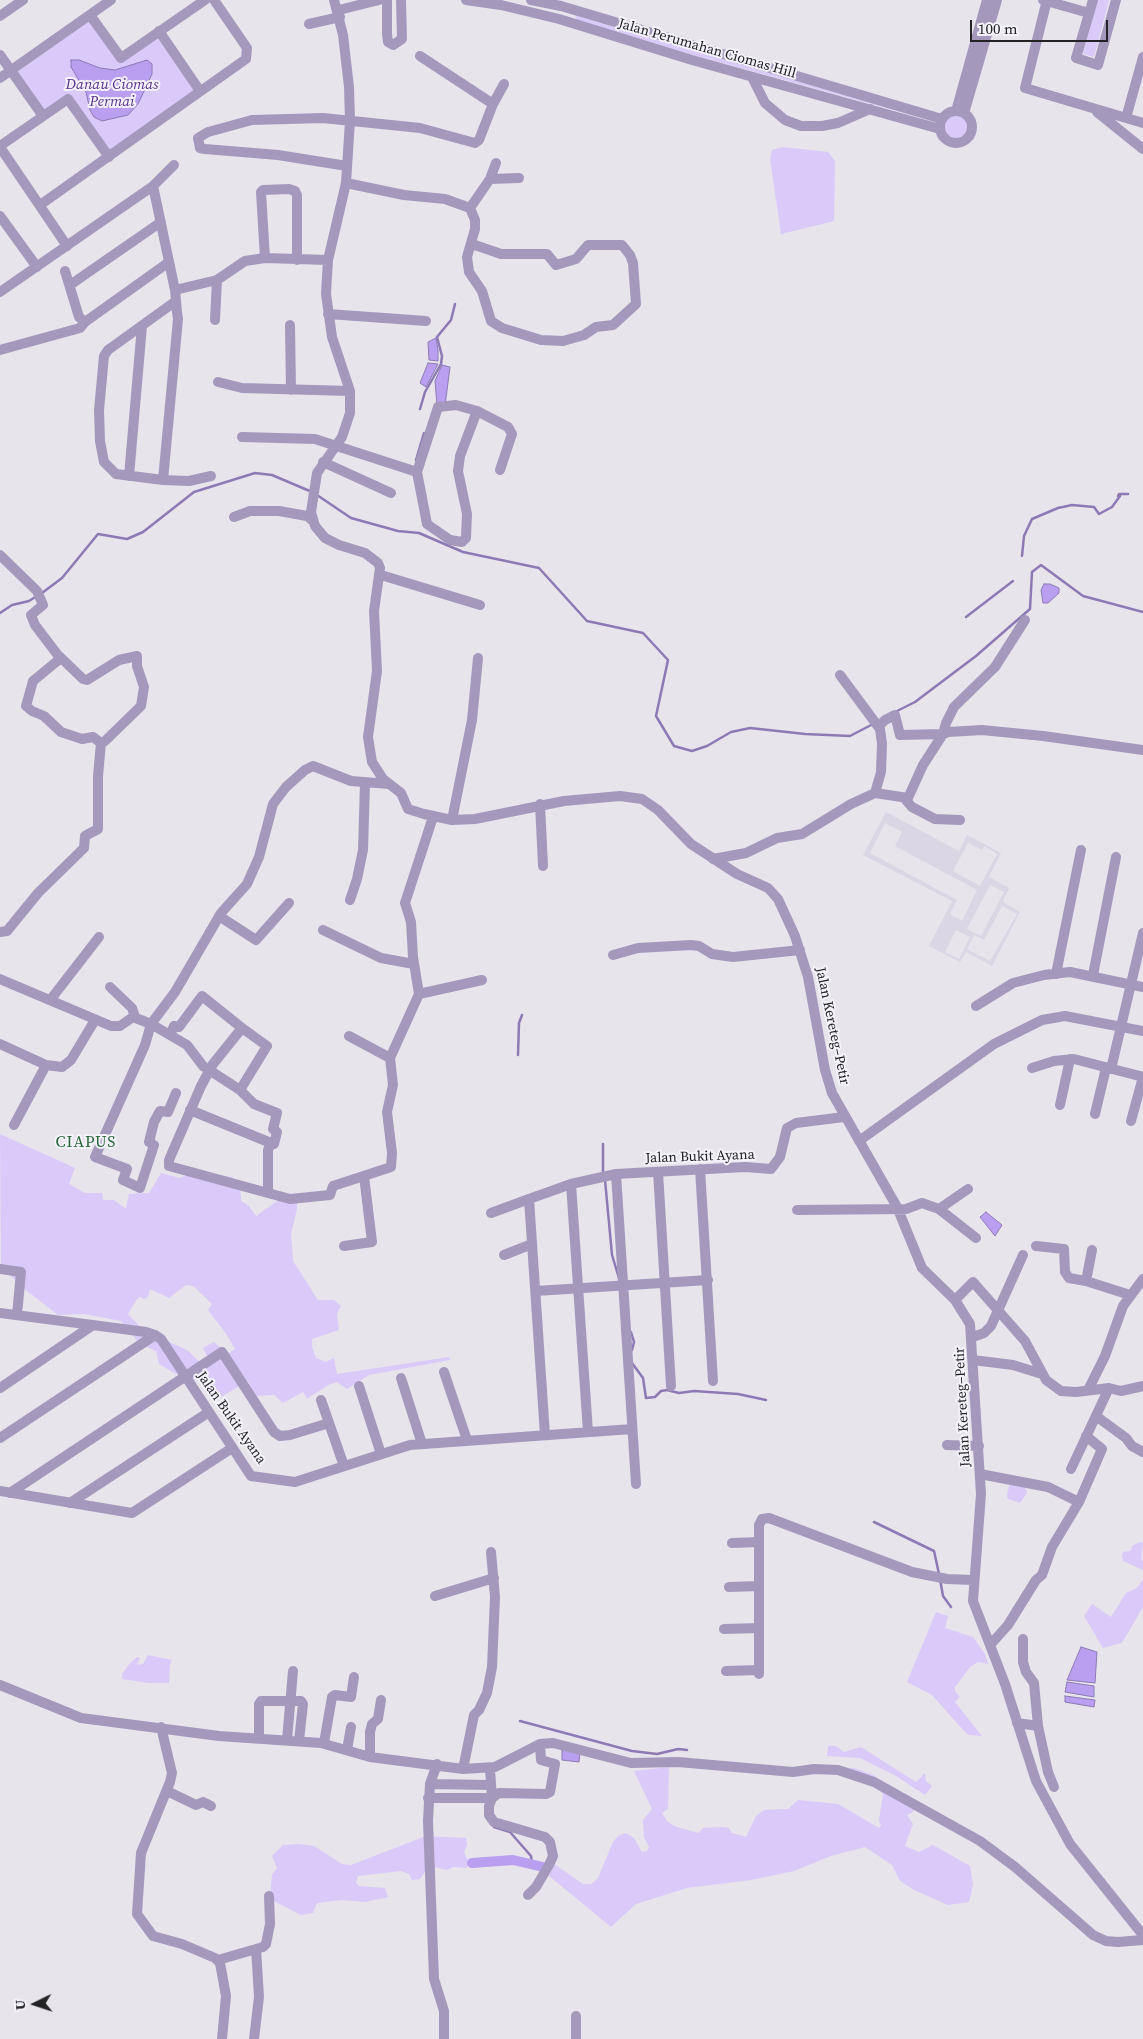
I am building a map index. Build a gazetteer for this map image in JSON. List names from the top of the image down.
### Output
{
  "streets": {
    "street": ["Jalan Perumahan Ciomas Hill", "Jalan Kereteg–Petir", "Jalan Bukit Ayana"]
  },
  "crossings": [
    ["Jalan Kereteg–Petir", "Jalan Bukit Ayana"]
  ],
  "districts": ["CIAPUS"],
  "water": ["Danau Ciomas Permai"],
  "scale_bar": "100 m",
  "north": "left"
}
